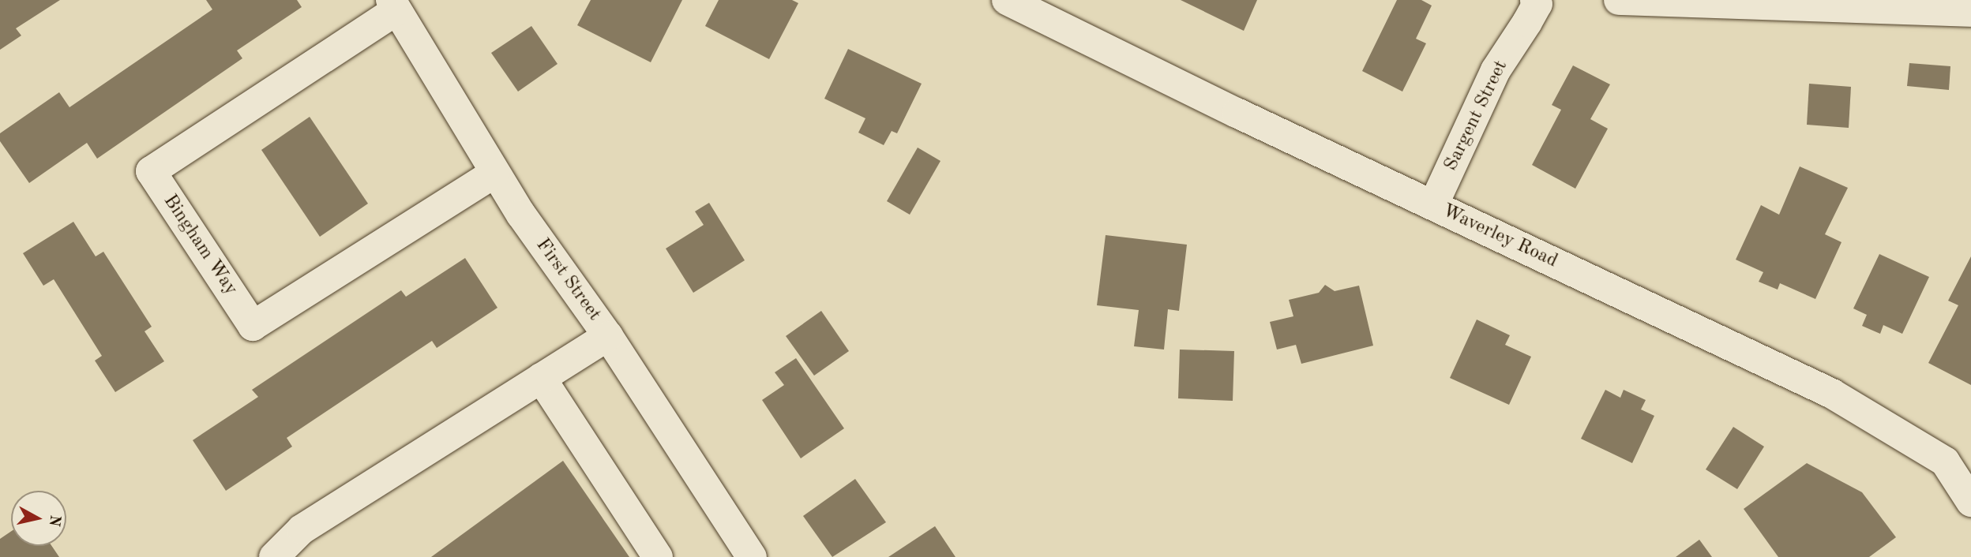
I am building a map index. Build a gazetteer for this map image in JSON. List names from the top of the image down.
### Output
{
  "streets": {
    "street": [
      "Sargent Street",
      "Waverley Road",
      "Bingham Way",
      "First Street"
    ]
  },
  "crossings": [
    ["Sargent Street", "Waverley Road"],
    ["Bingham Way", "First Street"]
  ],
  "north": "right"
}
